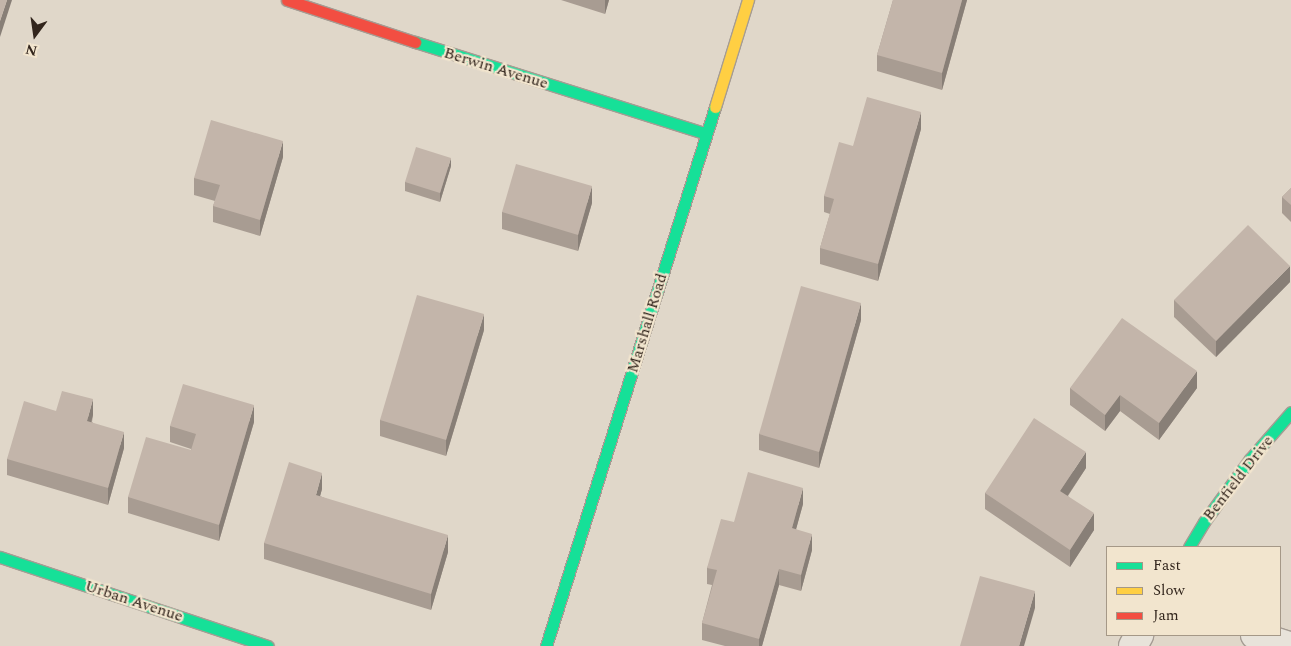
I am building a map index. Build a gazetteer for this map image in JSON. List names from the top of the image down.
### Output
{
  "streets": {
    "street": [
      "Berwin Avenue",
      "Marshall Road",
      "Benfield Drive",
      "Urban Avenue"
    ]
  },
  "crossings": [
    ["Berwin Avenue", "Marshall Road"]
  ],
  "legend": ["Fast", "Slow", "Jam"],
  "north": "bottom"
}
